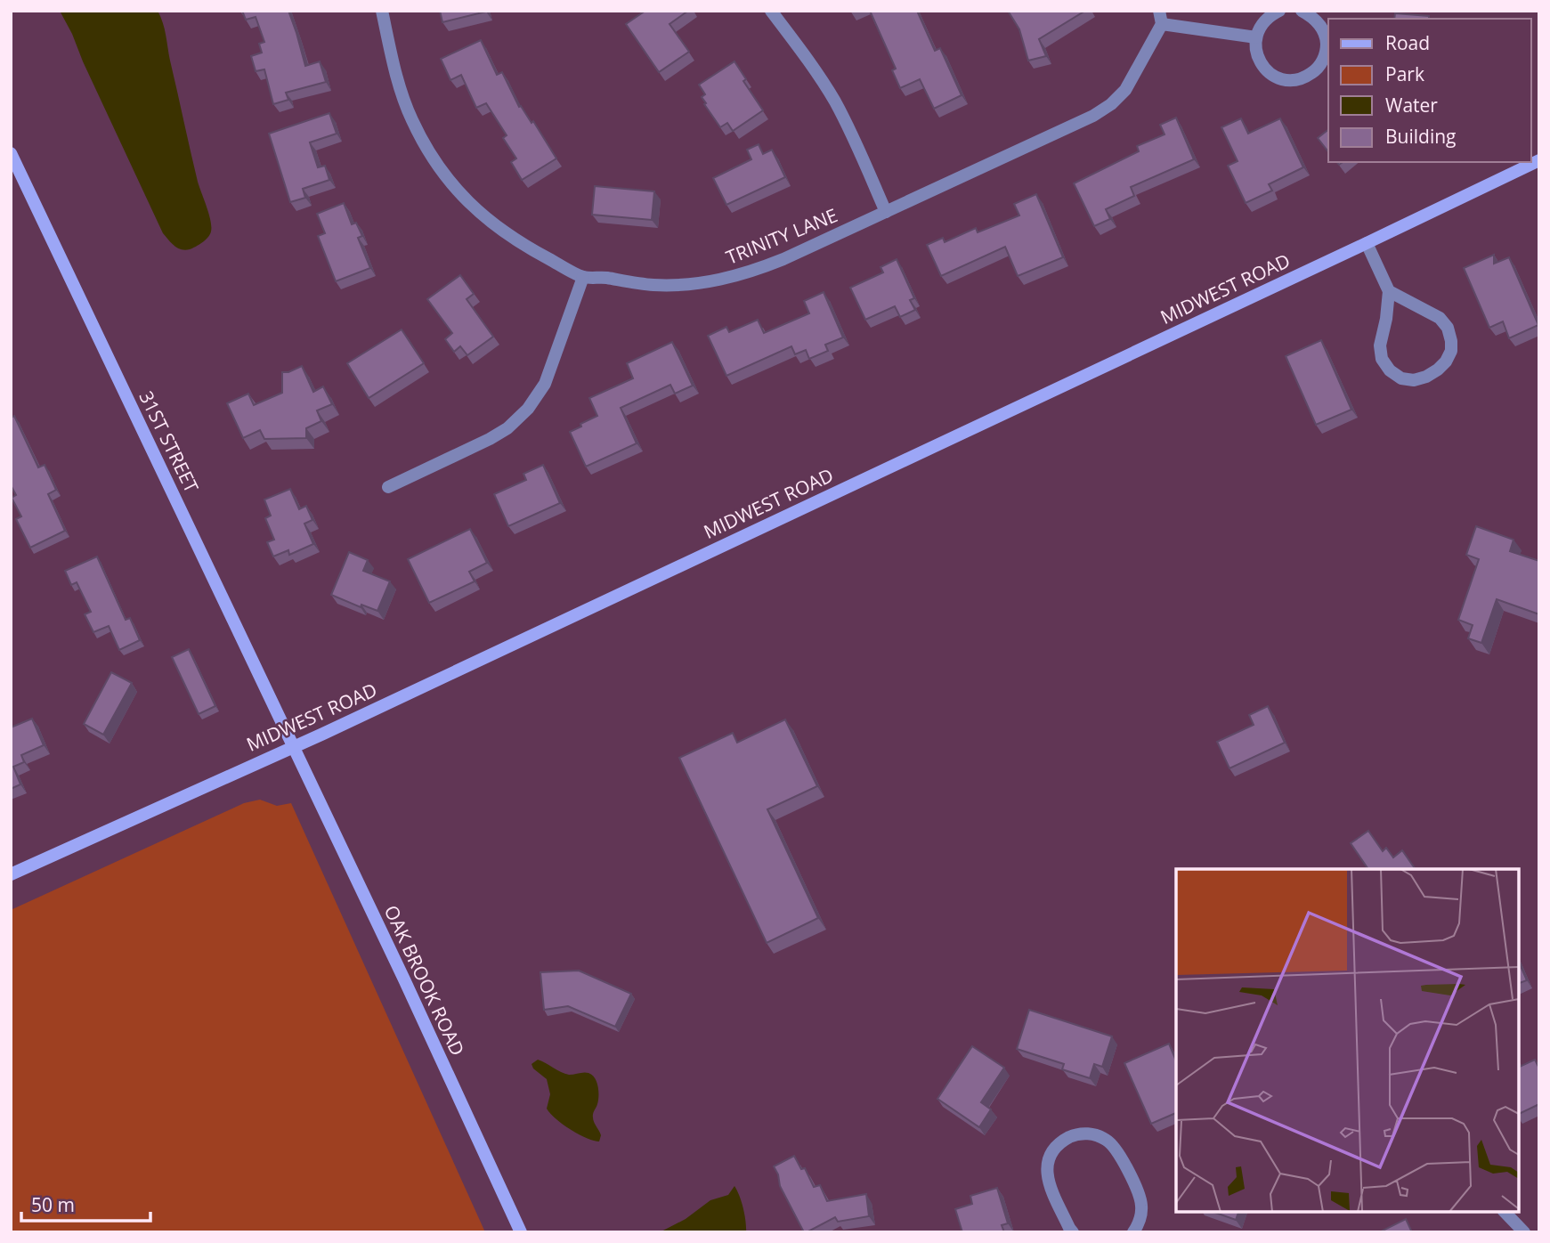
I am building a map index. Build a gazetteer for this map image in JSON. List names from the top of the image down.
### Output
{
  "streets": {
    "main road": ["MIDWEST ROAD", "31ST STREET", "OAK BROOK ROAD"],
    "street": ["TRINITY LANE"]
  },
  "crossings": [
    ["MIDWEST ROAD", "31ST STREET"],
    ["MIDWEST ROAD", "OAK BROOK ROAD"],
    ["31ST STREET", "OAK BROOK ROAD"]
  ],
  "legend": [
    "Road",
    "Park",
    "Water",
    "Building"
  ],
  "scale_bar": "50 m"
}
